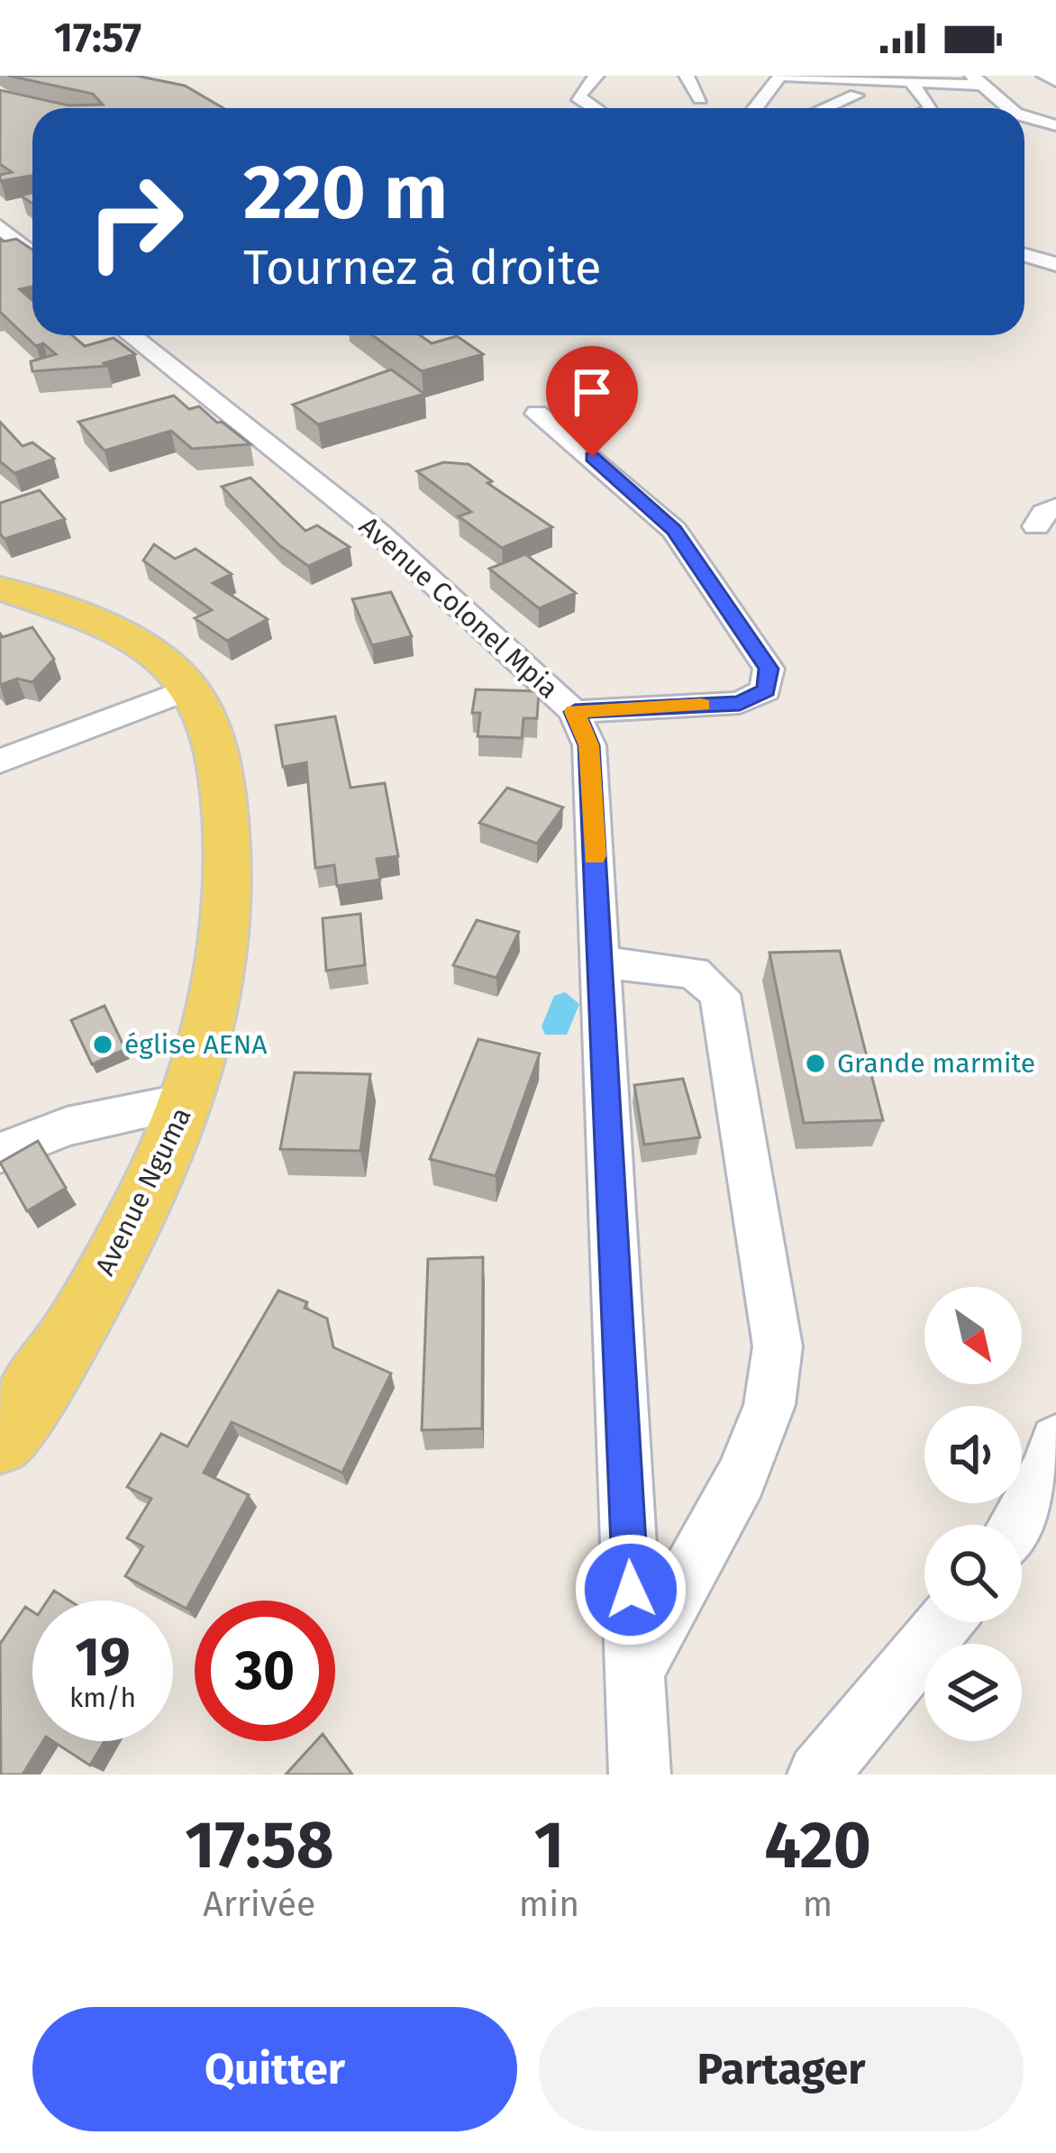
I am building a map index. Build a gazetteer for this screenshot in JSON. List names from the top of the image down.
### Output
{
  "streets": {
    "main road": ["Avenue Nguma"],
    "street": ["Avenue Colonel Mpia"]
  },
  "places": ["église AENA", "Grande marmite"],
  "north": "bottom right",
  "page": {
    "status": "17:57",
    "turn": ["220 m", "Tournez à droite"],
    "speed": "19 km/h",
    "limit": "30",
    "eta": [
      "17:58",
      "Arrivée",
      "1",
      "min",
      "420",
      "m"
    ],
    "buttons": ["Quitter", "Partager"]
  }
}
